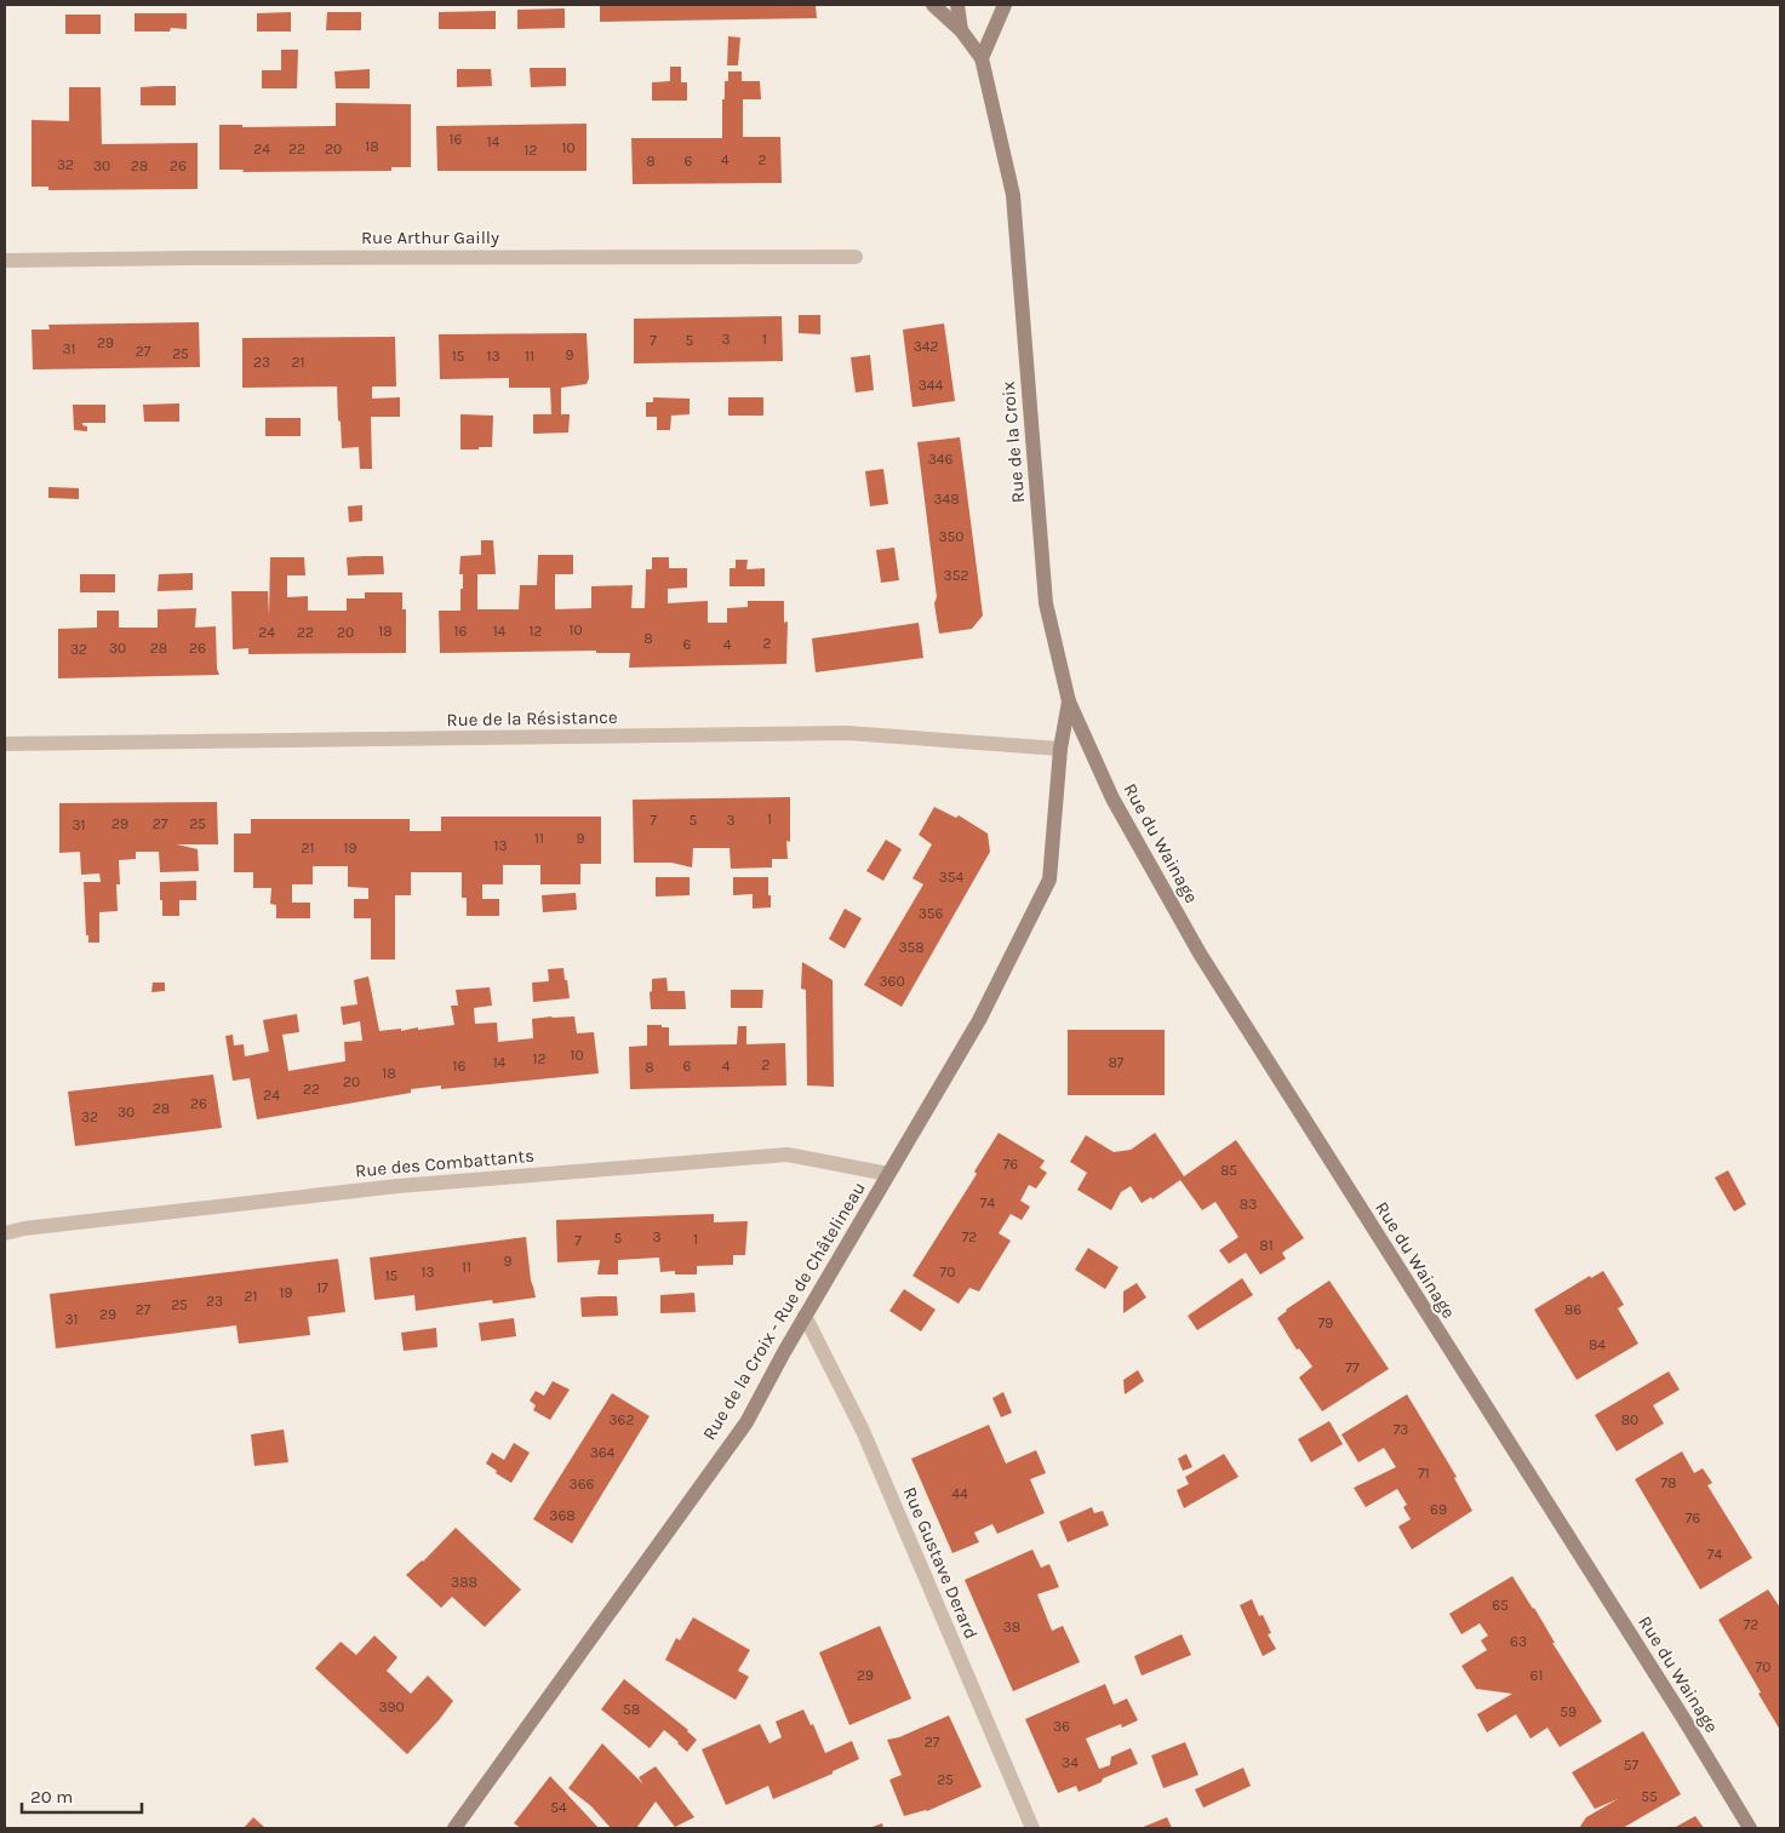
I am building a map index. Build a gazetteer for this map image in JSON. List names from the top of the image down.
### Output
{
  "streets": {
    "street": [
      "Rue Arthur Gailly",
      "Rue de la Croix",
      "Rue de la Résistance",
      "Rue du Wainage",
      "Rue des Combattants",
      "Rue de la Croix - Rue de Châtelineau",
      "Rue Gustave Derard"
    ]
  },
  "crossings": [
    ["Rue de la Croix", "Rue de la Résistance"],
    ["Rue de la Croix", "Rue du Wainage"],
    ["Rue de la Croix", "Rue de la Croix - Rue de Châtelineau"],
    ["Rue des Combattants", "Rue de la Croix - Rue de Châtelineau"],
    ["Rue de la Croix - Rue de Châtelineau", "Rue Gustave Derard"]
  ],
  "house_numbers": [
    "16",
    "14",
    "18",
    "10",
    "24",
    "22",
    "20",
    "12",
    "4",
    "2",
    "8",
    "6",
    "32",
    "30",
    "28",
    "26",
    "3",
    "1",
    "7",
    "5",
    "29",
    "342",
    "31",
    "27",
    "25",
    "9",
    "15",
    "13",
    "11",
    "23",
    "21",
    "344",
    "346",
    "348",
    "350",
    "352",
    "10",
    "18",
    "16",
    "14",
    "12",
    "24",
    "22",
    "20",
    "8",
    "2",
    "6",
    "4",
    "30",
    "28",
    "26",
    "32",
    "1",
    "7",
    "5",
    "3",
    "29",
    "27",
    "25",
    "31",
    "11",
    "9",
    "13",
    "21",
    "19",
    "354",
    "356",
    "358",
    "360",
    "10",
    "12",
    "14",
    "87",
    "2",
    "16",
    "6",
    "4",
    "8",
    "18",
    "20",
    "22",
    "24",
    "26",
    "28",
    "30",
    "32",
    "76",
    "85",
    "74",
    "83",
    "3",
    "72",
    "5",
    "1",
    "7",
    "81",
    "9",
    "11",
    "13",
    "70",
    "15",
    "17",
    "19",
    "21",
    "23",
    "25",
    "27",
    "86",
    "29",
    "31",
    "79",
    "84",
    "77",
    "362",
    "80",
    "73",
    "364",
    "71",
    "78",
    "366",
    "44",
    "69",
    "368",
    "76",
    "74",
    "388",
    "65",
    "72",
    "38",
    "63",
    "70",
    "29",
    "61",
    "390",
    "58",
    "59",
    "36",
    "27",
    "34",
    "57",
    "25",
    "55",
    "54"
  ],
  "scale_bar": "20 m"
}
